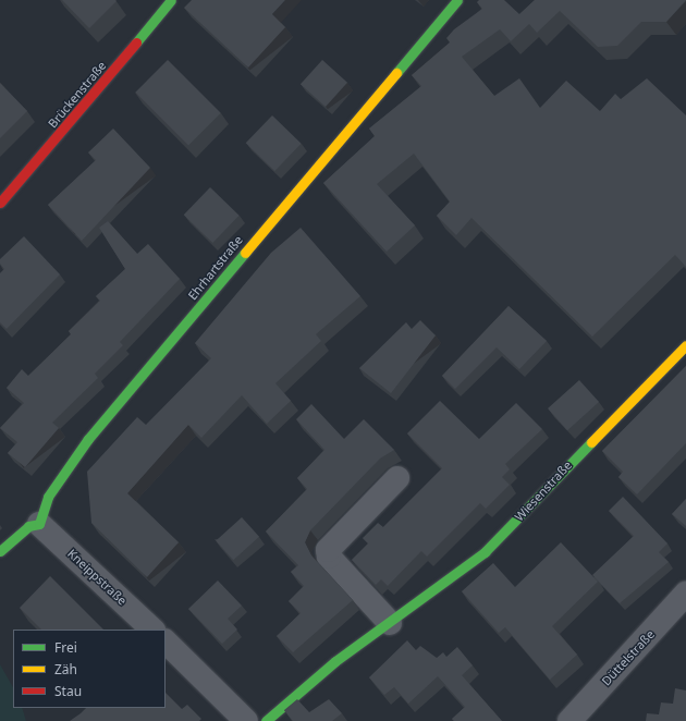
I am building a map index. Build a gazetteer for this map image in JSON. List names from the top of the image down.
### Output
{
  "streets": {
    "street": [
      "Brückenstraße",
      "Ehrhartstraße",
      "Wiesenstraße",
      "Kneippstraße",
      "Düttelstraße"
    ]
  },
  "crossings": [
    ["Ehrhartstraße", "Kneippstraße"]
  ],
  "legend": ["Frei", "Zäh", "Stau"]
}
